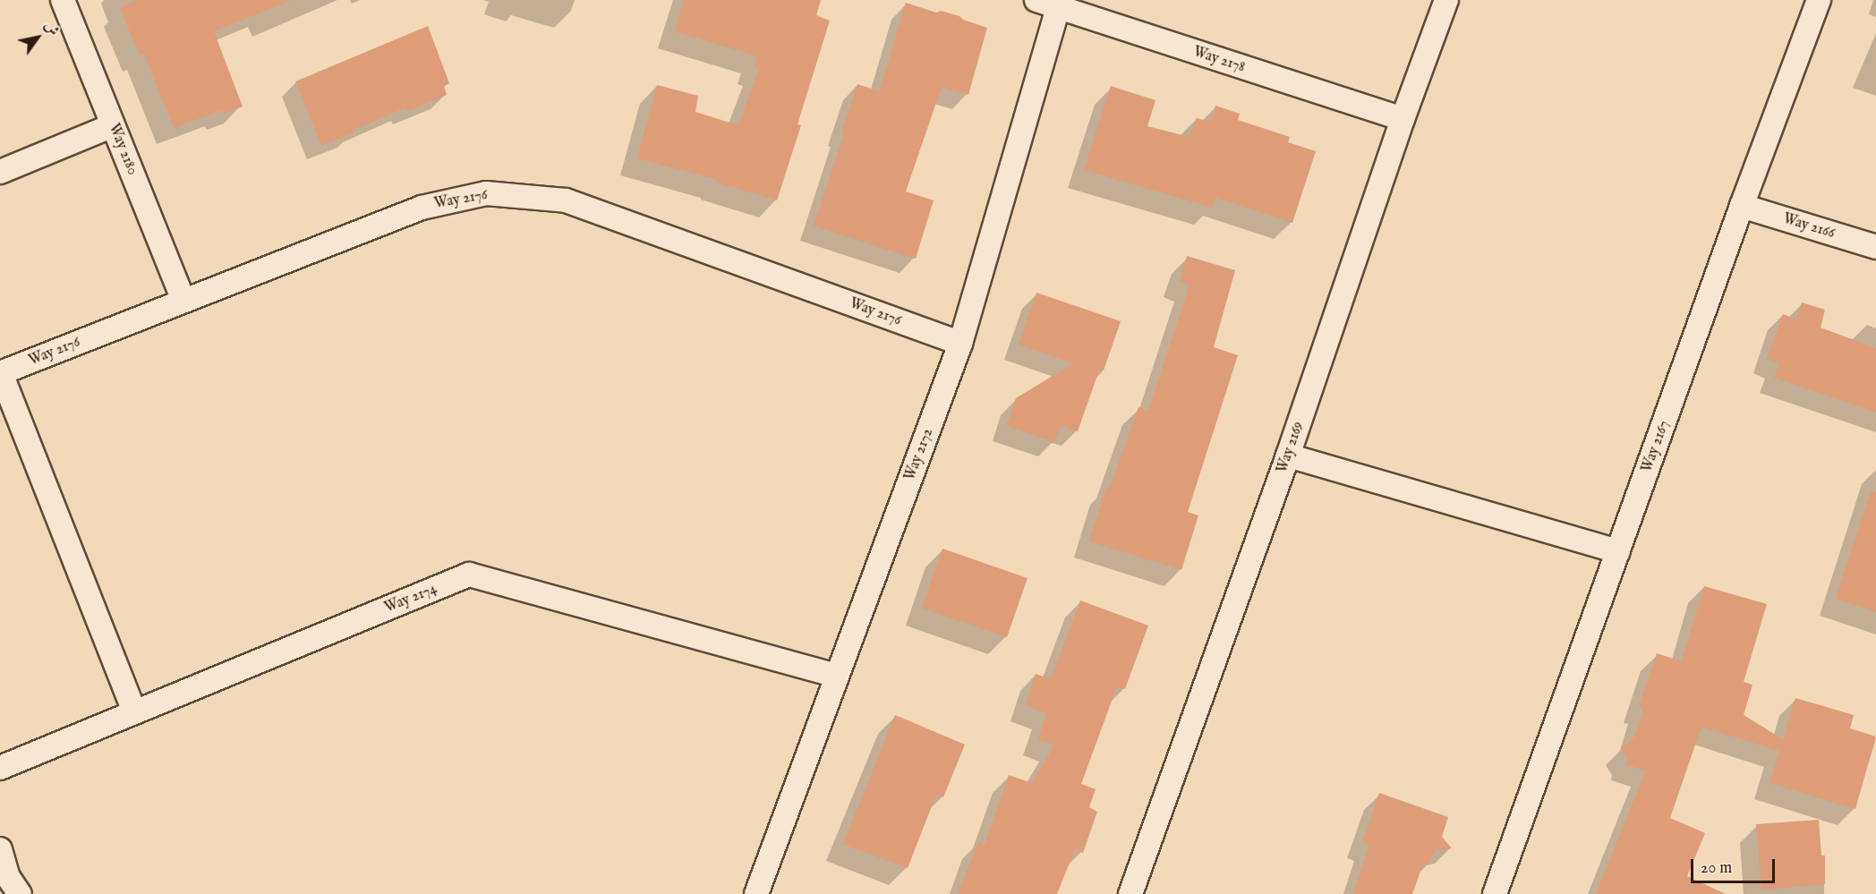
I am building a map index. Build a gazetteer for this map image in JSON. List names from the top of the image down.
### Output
{
  "streets": {
    "street": [
      "Way 2178",
      "Way 2180",
      "Way 2176",
      "Way 2166",
      "Way 2167",
      "Way 2169",
      "Way 2172",
      "Way 2174"
    ]
  },
  "crossings": [
    ["Way 2178", "Way 2169"],
    ["Way 2178", "Way 2172"],
    ["Way 2180", "Way 2176"],
    ["Way 2176", "Way 2172"],
    ["Way 2166", "Way 2167"],
    ["Way 2172", "Way 2174"]
  ],
  "scale_bar": "20 m",
  "north": "top right"
}
